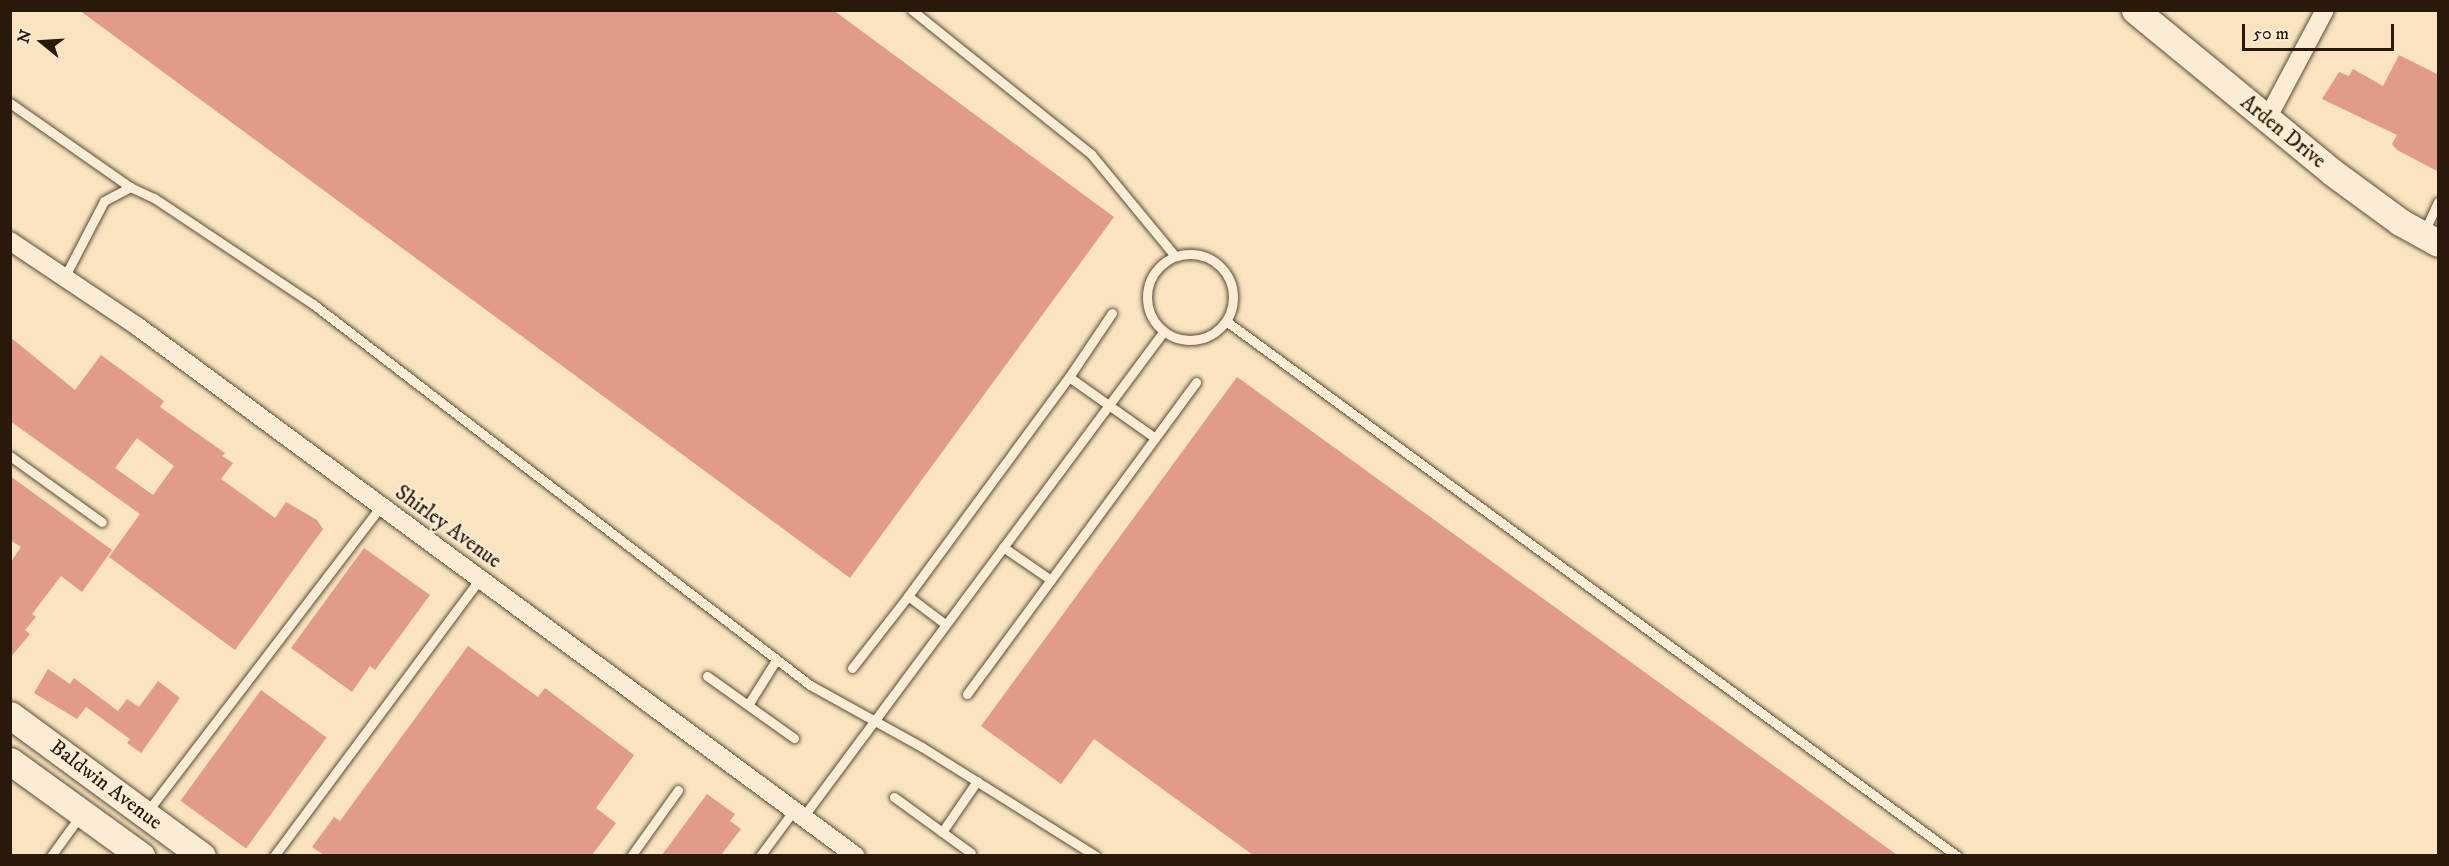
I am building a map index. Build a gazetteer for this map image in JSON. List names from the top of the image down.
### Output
{
  "streets": {
    "main road": ["Arden Drive", "Baldwin Avenue"],
    "street": ["Shirley Avenue"]
  },
  "scale_bar": "50 m",
  "north": "left"
}
